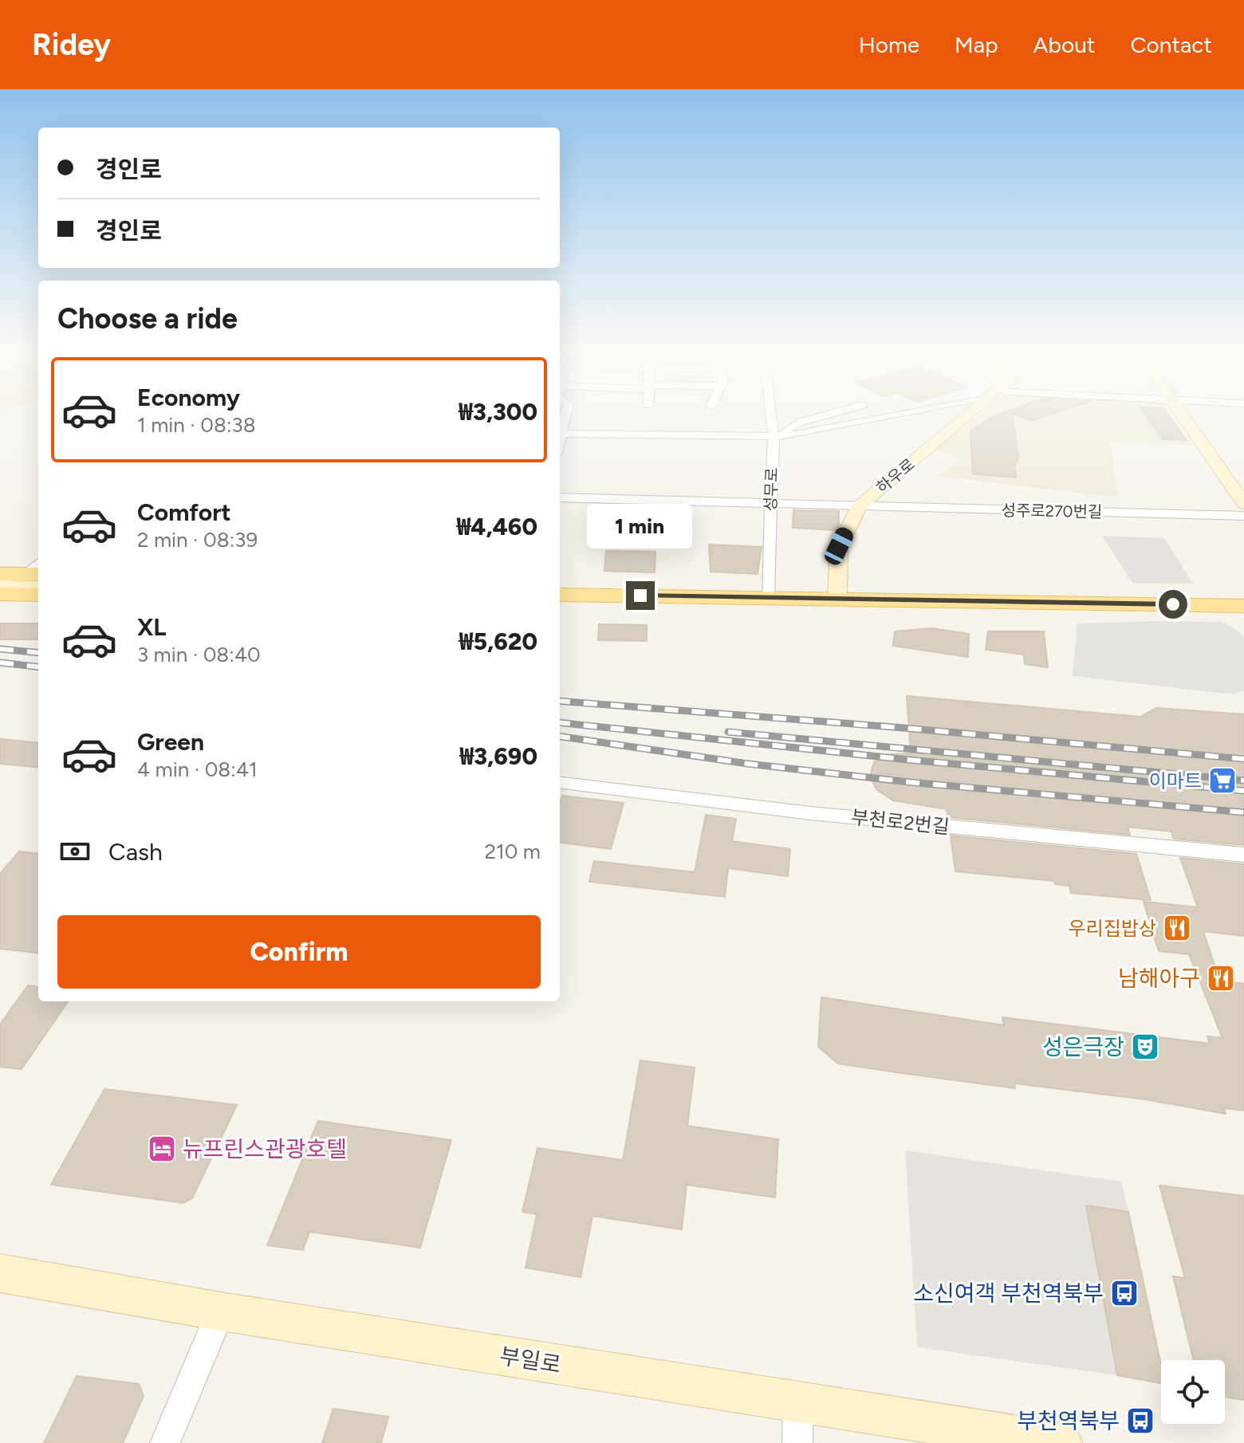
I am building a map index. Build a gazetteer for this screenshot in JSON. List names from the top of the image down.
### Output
{
  "streets": {
    "street": [
      "하우로",
      "성무로",
      "성주로270번길",
      "부천로2번길",
      "부일로"
    ]
  },
  "crossings": [
    ["하우로", "성주로270번길"],
    ["성무로", "성주로270번길"]
  ],
  "places": {
    "supermarket": ["이마트"],
    "restaurant": ["우리집밥상", "남해아구"],
    "theatre": ["성은극장"],
    "hotel": ["뉴프린스관광호텔"],
    "bus stop": ["소신여객 부천역북부", "부천역북부"]
  },
  "page": {
    "header": "Ridey",
    "nav": [
      "Home",
      "Map",
      "About",
      "Contact"
    ],
    "banner": ["경인로", "경인로"],
    "heading": "Choose a ride",
    "list": [
      {
        "name": "Economy",
        "note": "1 min · 08:38",
        "value": "₩3,300"
      },
      {
        "name": "Comfort",
        "note": "2 min · 08:39",
        "value": "₩4,460"
      },
      {
        "name": "XL",
        "note": "3 min · 08:40",
        "value": "₩5,620"
      },
      {
        "name": "Green",
        "note": "4 min · 08:41",
        "value": "₩3,690"
      }
    ],
    "bubble": "1 min",
    "pay": ["Cash", "210 m"],
    "buttons": "Confirm"
  }
}
